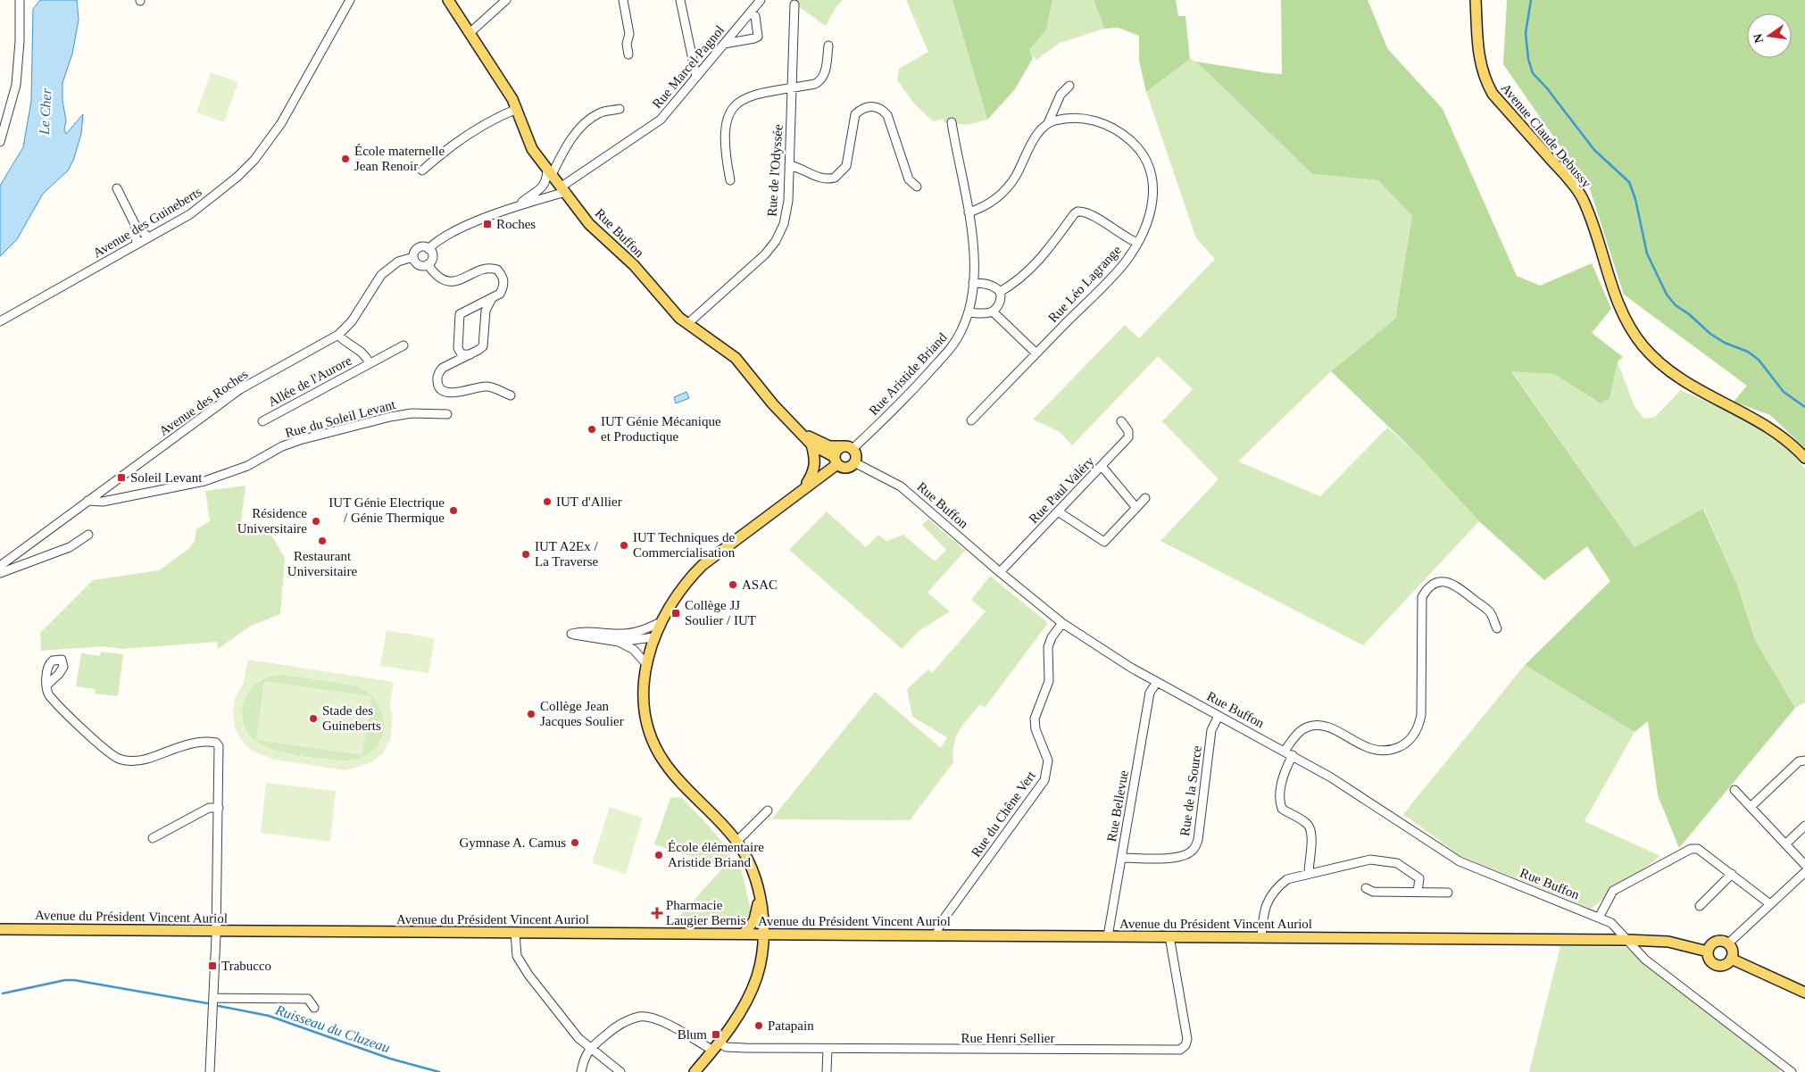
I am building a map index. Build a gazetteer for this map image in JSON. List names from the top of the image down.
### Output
{
  "streets": {
    "main road": ["Avenue Claude Debussy", "Rue Buffon", "Avenue du Président Vincent Auriol"],
    "street": [
      "Rue Marcel Pagnol",
      "Rue de l'Odyssée",
      "Avenue des Guineberts",
      "Rue Léo Lagrange",
      "Rue Aristide Briand",
      "Allée de l'Aurore",
      "Avenue des Roches",
      "Rue du Soleil Levant",
      "Rue Paul Valéry",
      "Rue de la Source",
      "Rue Bellevue",
      "Rue du Chêne Vert",
      "Rue Henri Sellier"
    ]
  },
  "crossings": [
    ["Rue Marcel Pagnol", "Rue Buffon"],
    ["Rue de l'Odyssée", "Rue Buffon"],
    ["Rue Buffon", "Rue Aristide Briand"],
    ["Rue Buffon", "Rue Paul Valéry"],
    ["Rue Buffon", "Rue de la Source"],
    ["Rue Buffon", "Rue Bellevue"],
    ["Rue Buffon", "Rue du Chêne Vert"],
    ["Rue Buffon", "Avenue du Président Vincent Auriol"],
    ["Allée de l'Aurore", "Avenue des Roches"],
    ["Avenue des Roches", "Rue du Soleil Levant"],
    ["Rue de la Source", "Rue Bellevue"],
    ["Rue Bellevue", "Avenue du Président Vincent Auriol"],
    ["Rue du Chêne Vert", "Avenue du Président Vincent Auriol"],
    ["Avenue du Président Vincent Auriol", "Rue Henri Sellier"]
  ],
  "water": ["Le Cher", "Ruisseau du Cluzeau"],
  "places": {
    "other": [
      "École maternelle Jean Renoir",
      "IUT Génie Mécanique et Productique",
      "IUT d'Allier",
      "IUT Génie Electrique / Génie Thermique",
      "Résidence Universitaire",
      "Restaurant Universitaire",
      "IUT Techniques de Commercialisation",
      "IUT A2Ex / La Traverse",
      "ASAC",
      "Collège Jean Jacques Soulier",
      "Stade des Guineberts",
      "Gymnase A. Camus",
      "École élémentaire Aristide Briand",
      "Patapain"
    ],
    "transit": [
      "Roches",
      "Soleil Levant",
      "Collège JJ Soulier / IUT",
      "Trabucco",
      "Blum"
    ],
    "health": ["Pharmacie Laugier Bernis"]
  },
  "north": "left"
}
